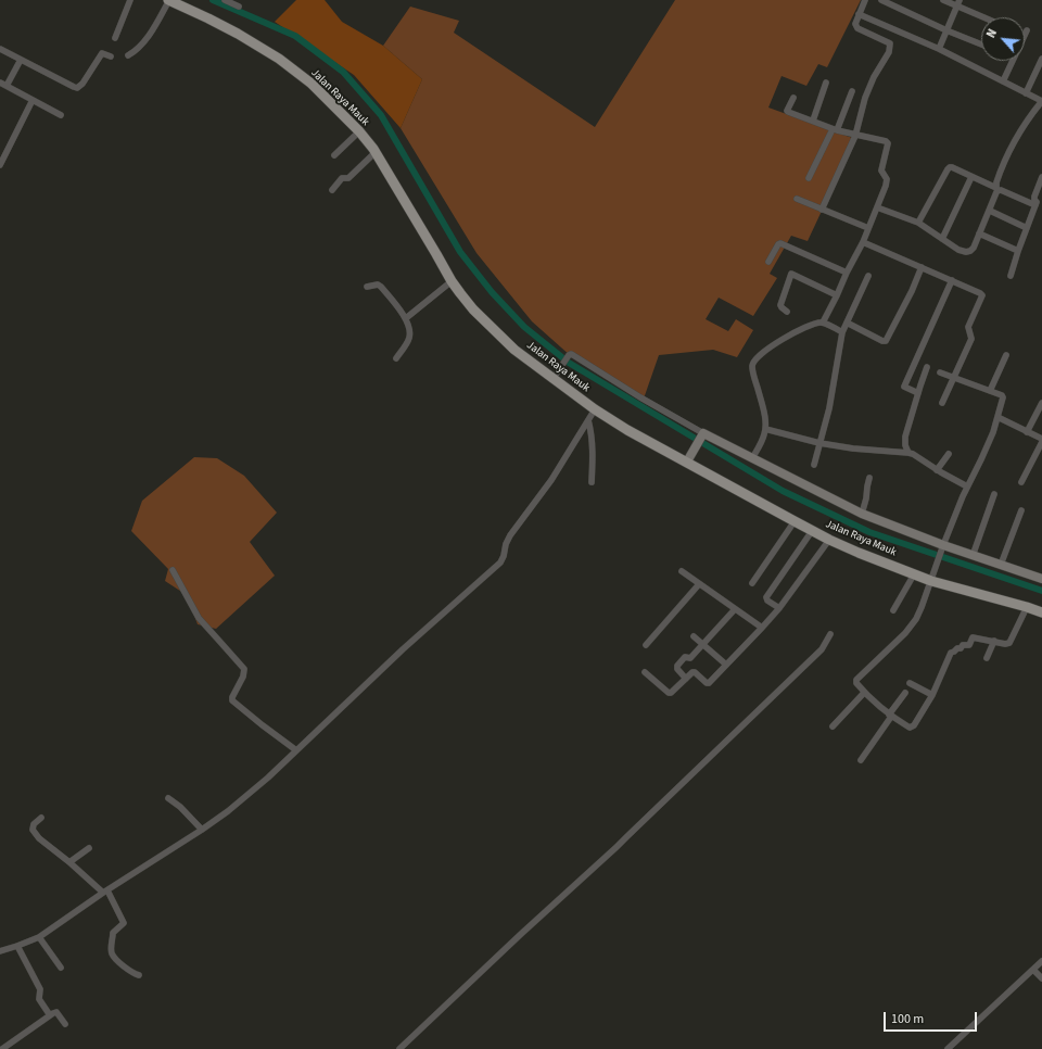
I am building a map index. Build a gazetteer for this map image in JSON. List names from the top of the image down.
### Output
{
  "streets": {
    "main road": ["Jalan Raya Mauk"]
  },
  "scale_bar": "100 m",
  "north": "top left"
}
